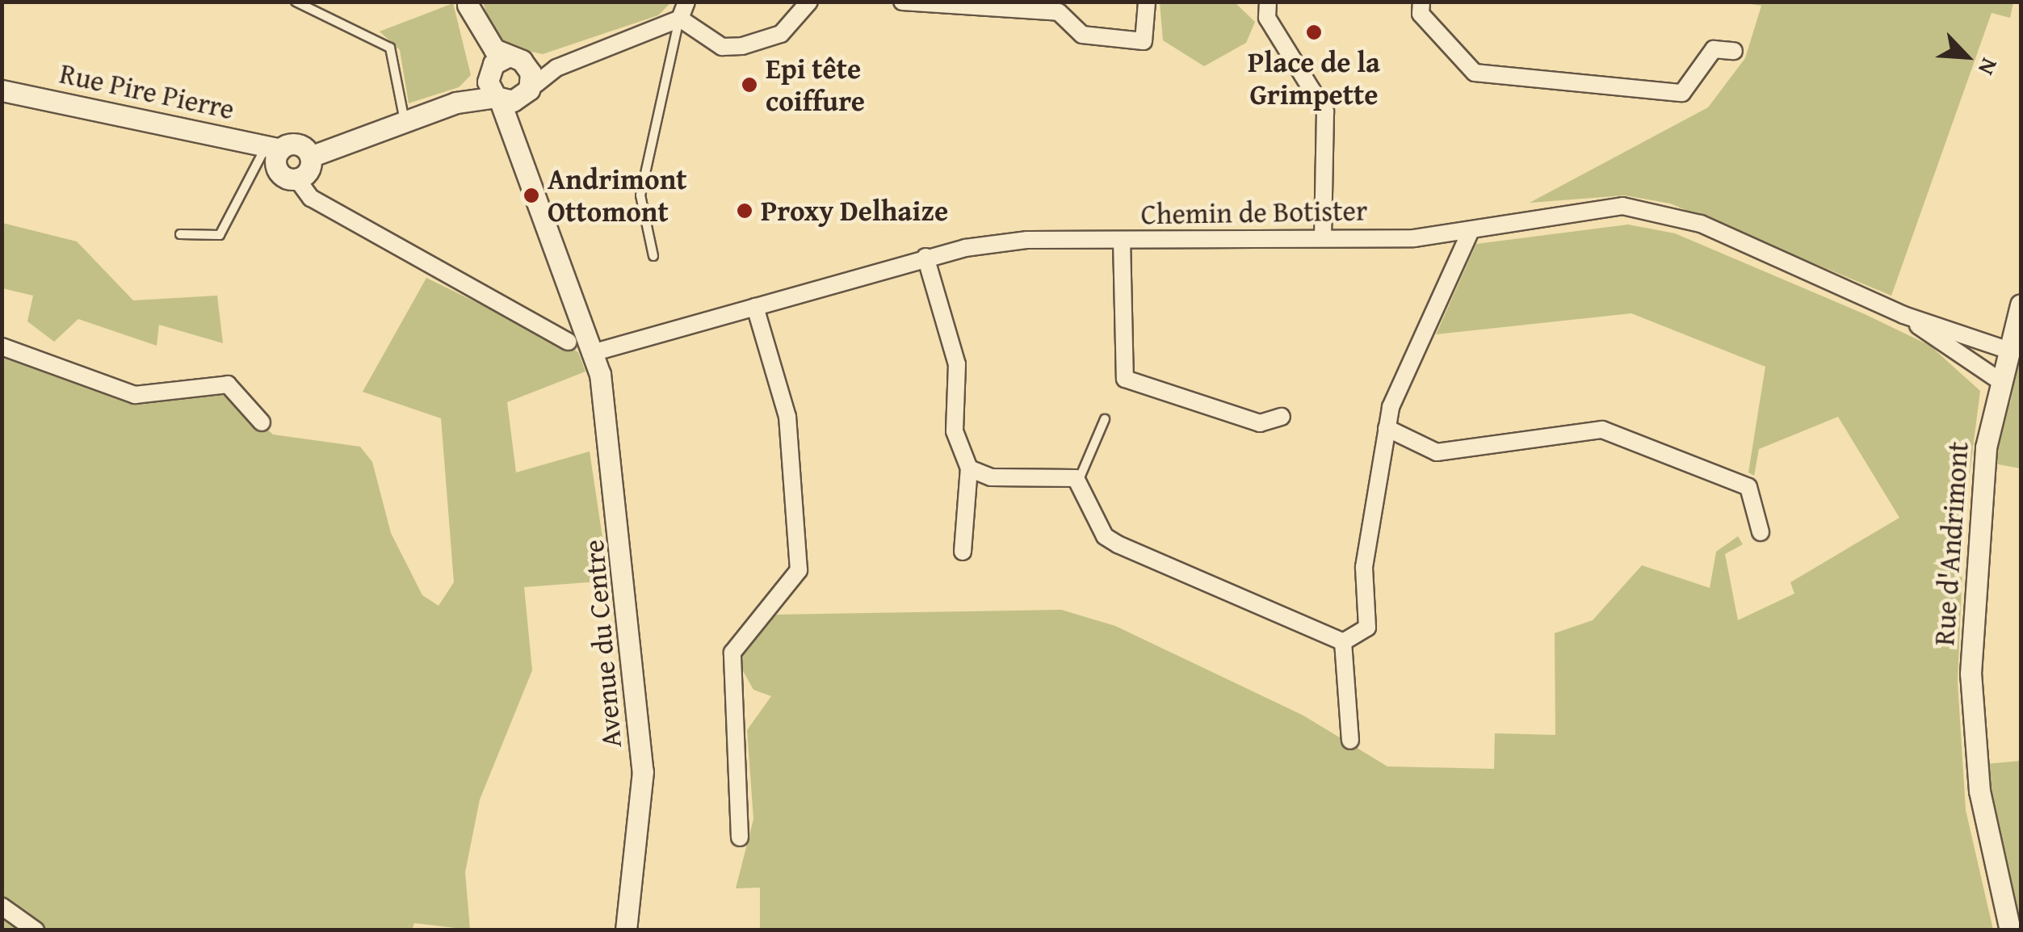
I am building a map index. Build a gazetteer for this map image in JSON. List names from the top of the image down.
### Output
{
  "streets": {
    "street": [
      "Rue Pire Pierre",
      "Chemin de Botister",
      "Rue d'Andrimont",
      "Avenue du Centre"
    ]
  },
  "crossings": [
    ["Chemin de Botister", "Rue d'Andrimont"],
    ["Chemin de Botister", "Avenue du Centre"]
  ],
  "places": [
    "Place de la Grimpette",
    "Epi tête coiffure",
    "Andrimont Ottomont",
    "Proxy Delhaize"
  ],
  "north": "bottom right"
}
